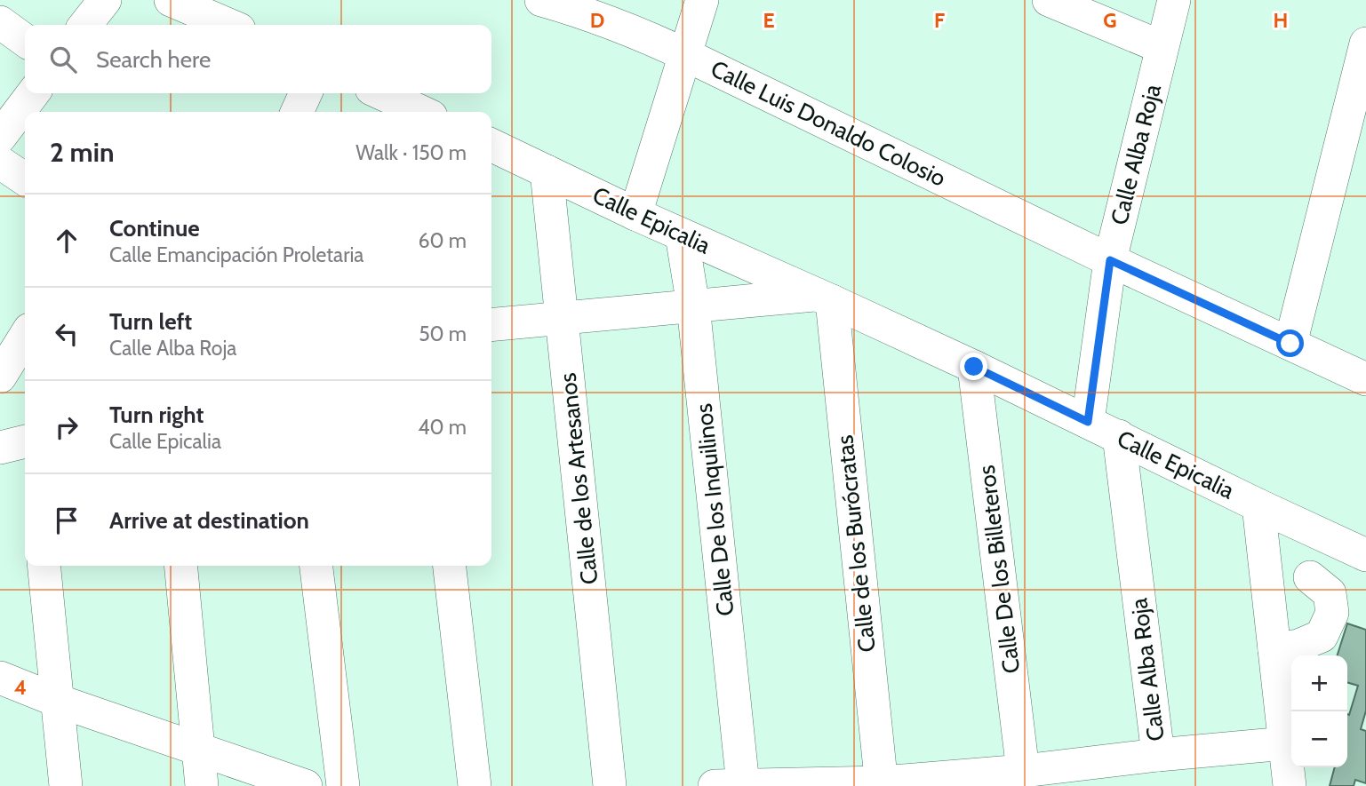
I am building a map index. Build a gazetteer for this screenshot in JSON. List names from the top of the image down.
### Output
{
  "streets": {
    "street": [
      "Calle Luis Donaldo Colosio",
      "Calle Alba Roja",
      "Calle Epicalia",
      "Calle de los Artesanos",
      "Calle De los Inquilinos",
      "Calle de los Burócratas",
      "Calle De los Billeteros"
    ]
  },
  "crossings": [
    ["Calle Luis Donaldo Colosio", "Calle Alba Roja"],
    ["Calle Alba Roja", "Calle Epicalia"],
    ["Calle Epicalia", "Calle de los Artesanos"],
    ["Calle Epicalia", "Calle De los Inquilinos"],
    ["Calle Epicalia", "Calle de los Burócratas"],
    ["Calle Epicalia", "Calle De los Billeteros"]
  ],
  "page": {
    "search": "Search here",
    "heading": ["2 min", "Walk · 150 m"],
    "list": [
      ["Continue", "Calle Emancipación Proletaria", "60 m"],
      ["Turn left", "Calle Alba Roja", "50 m"],
      ["Turn right", "Calle Epicalia", "40 m"],
      "Arrive at destination"
    ],
    "map_buttons": ["+", "−"]
  },
  "grid": {
    "columns": [
      "D",
      "E",
      "F",
      "G",
      "H"
    ],
    "rows": ["4"]
  }
}
